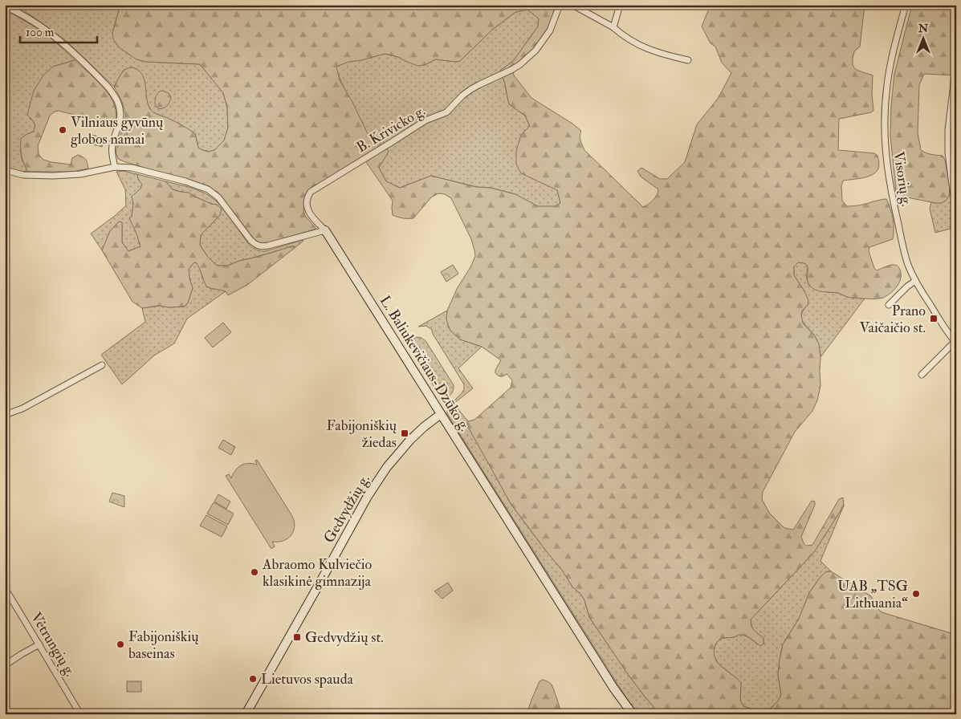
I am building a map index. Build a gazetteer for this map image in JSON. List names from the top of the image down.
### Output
{
  "streets": {
    "main road": ["L. Baliukevičiaus-Dzūko g.", "Gedvydžių g."],
    "street": ["B. Krivicko g.", "Visorių g.", "Vėtrungių g."]
  },
  "crossings": [
    ["B. Krivicko g.", "L. Baliukevičiaus-Dzūko g."],
    ["L. Baliukevičiaus-Dzūko g.", "Gedvydžių g."]
  ],
  "places": {
    "other": [
      "Vilniaus gyvūnų globos namai",
      "Abraomo Kulviečio klasikinė gimnazija",
      "UAB „TSG Lithuania“",
      "Fabijoniškių baseinas",
      "Lietuvos spauda"
    ],
    "transit": ["Prano Vaičaičio st.", "Fabijoniškių žiedas", "Gedvydžių st."]
  },
  "scale_bar": "100 m",
  "north": "top"
}
